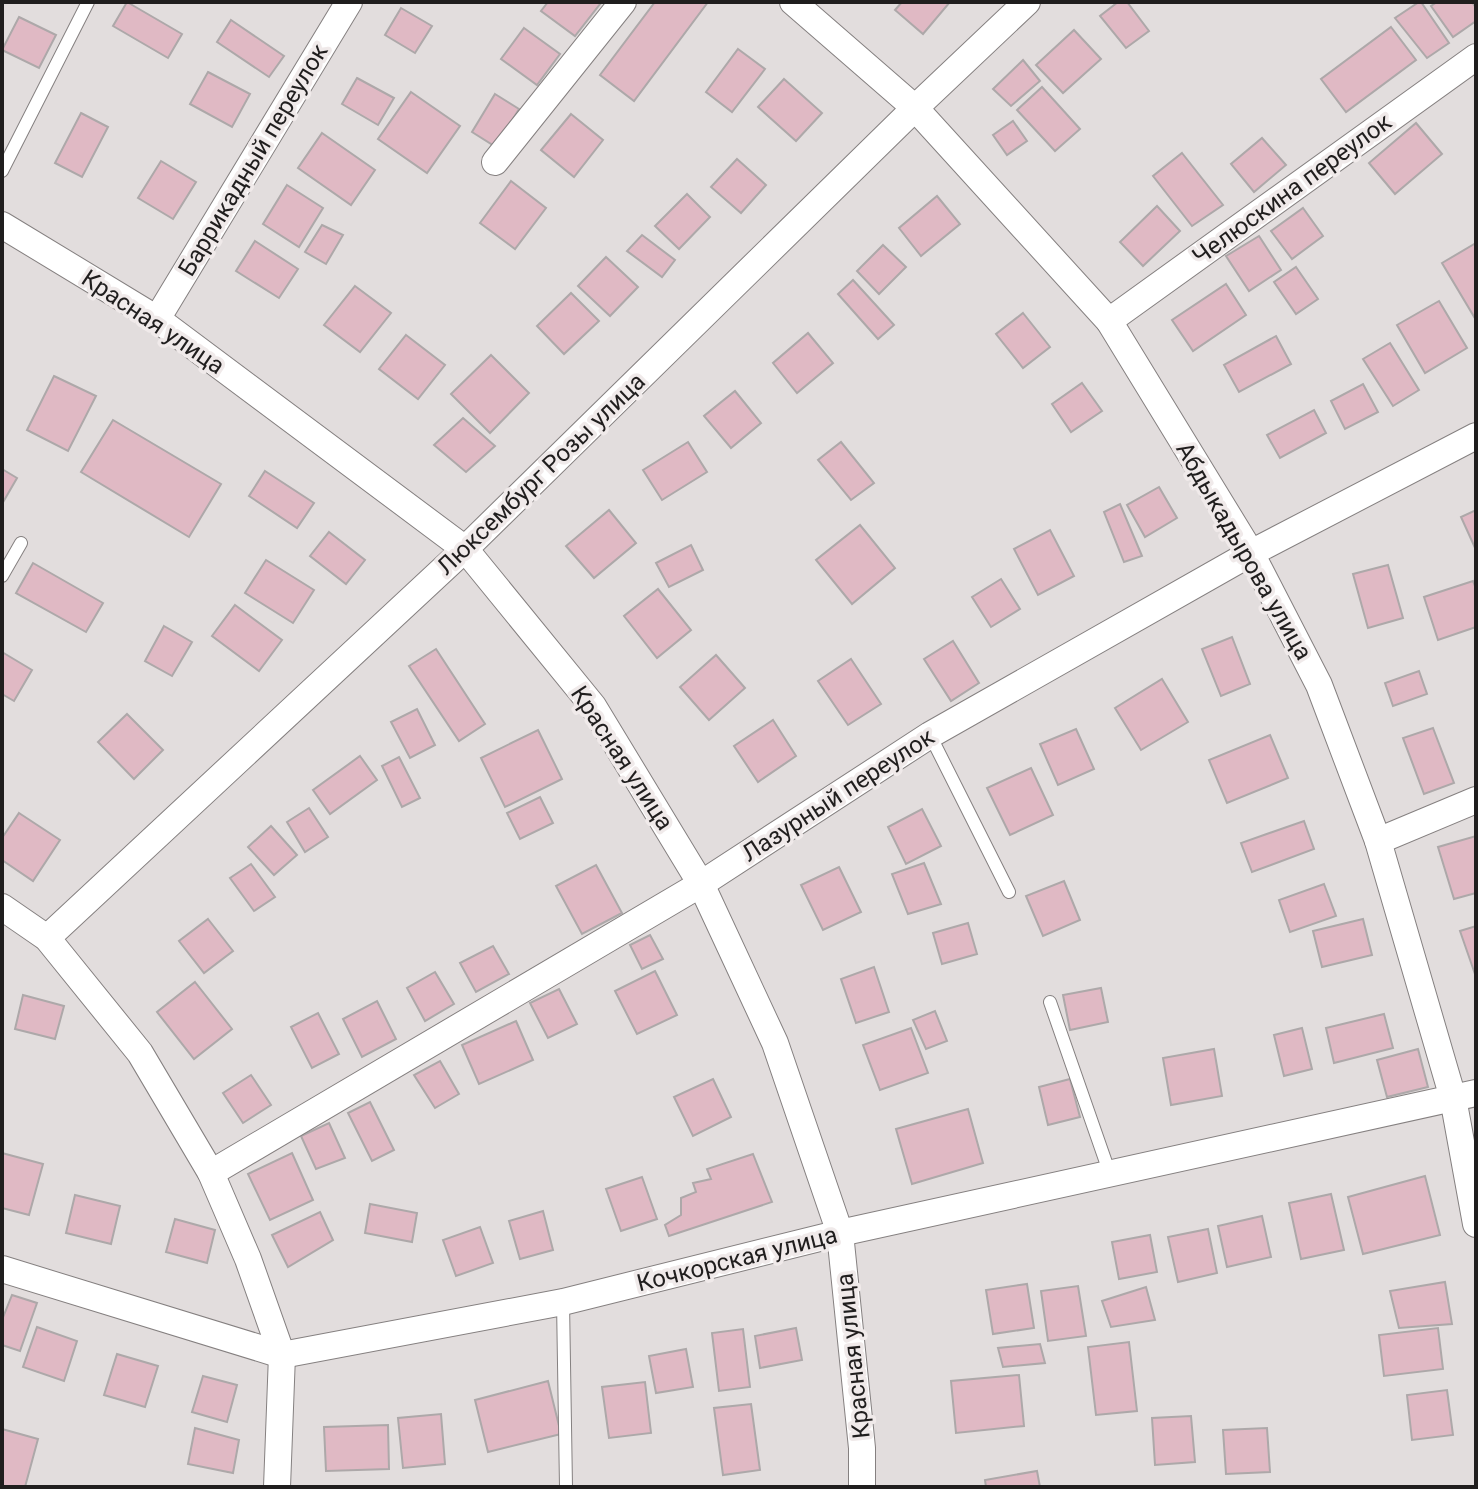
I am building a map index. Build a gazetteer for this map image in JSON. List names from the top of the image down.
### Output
{
  "streets": {
    "street": [
      "Баррикадный переулок",
      "Челюскина переулок",
      "Красная улица",
      "Люксембург Розы улица",
      "Абдыкадырова улица",
      "Лазурный переулок",
      "Кочкорская улица"
    ]
  },
  "crossings": [
    ["Баррикадный переулок", "Красная улица"],
    ["Челюскина переулок", "Абдыкадырова улица"],
    ["Красная улица", "Люксембург Розы улица"],
    ["Красная улица", "Лазурный переулок"],
    ["Красная улица", "Кочкорская улица"],
    ["Люксембург Розы улица", "Абдыкадырова улица"],
    ["Абдыкадырова улица", "Лазурный переулок"],
    ["Абдыкадырова улица", "Кочкорская улица"]
  ]
}
